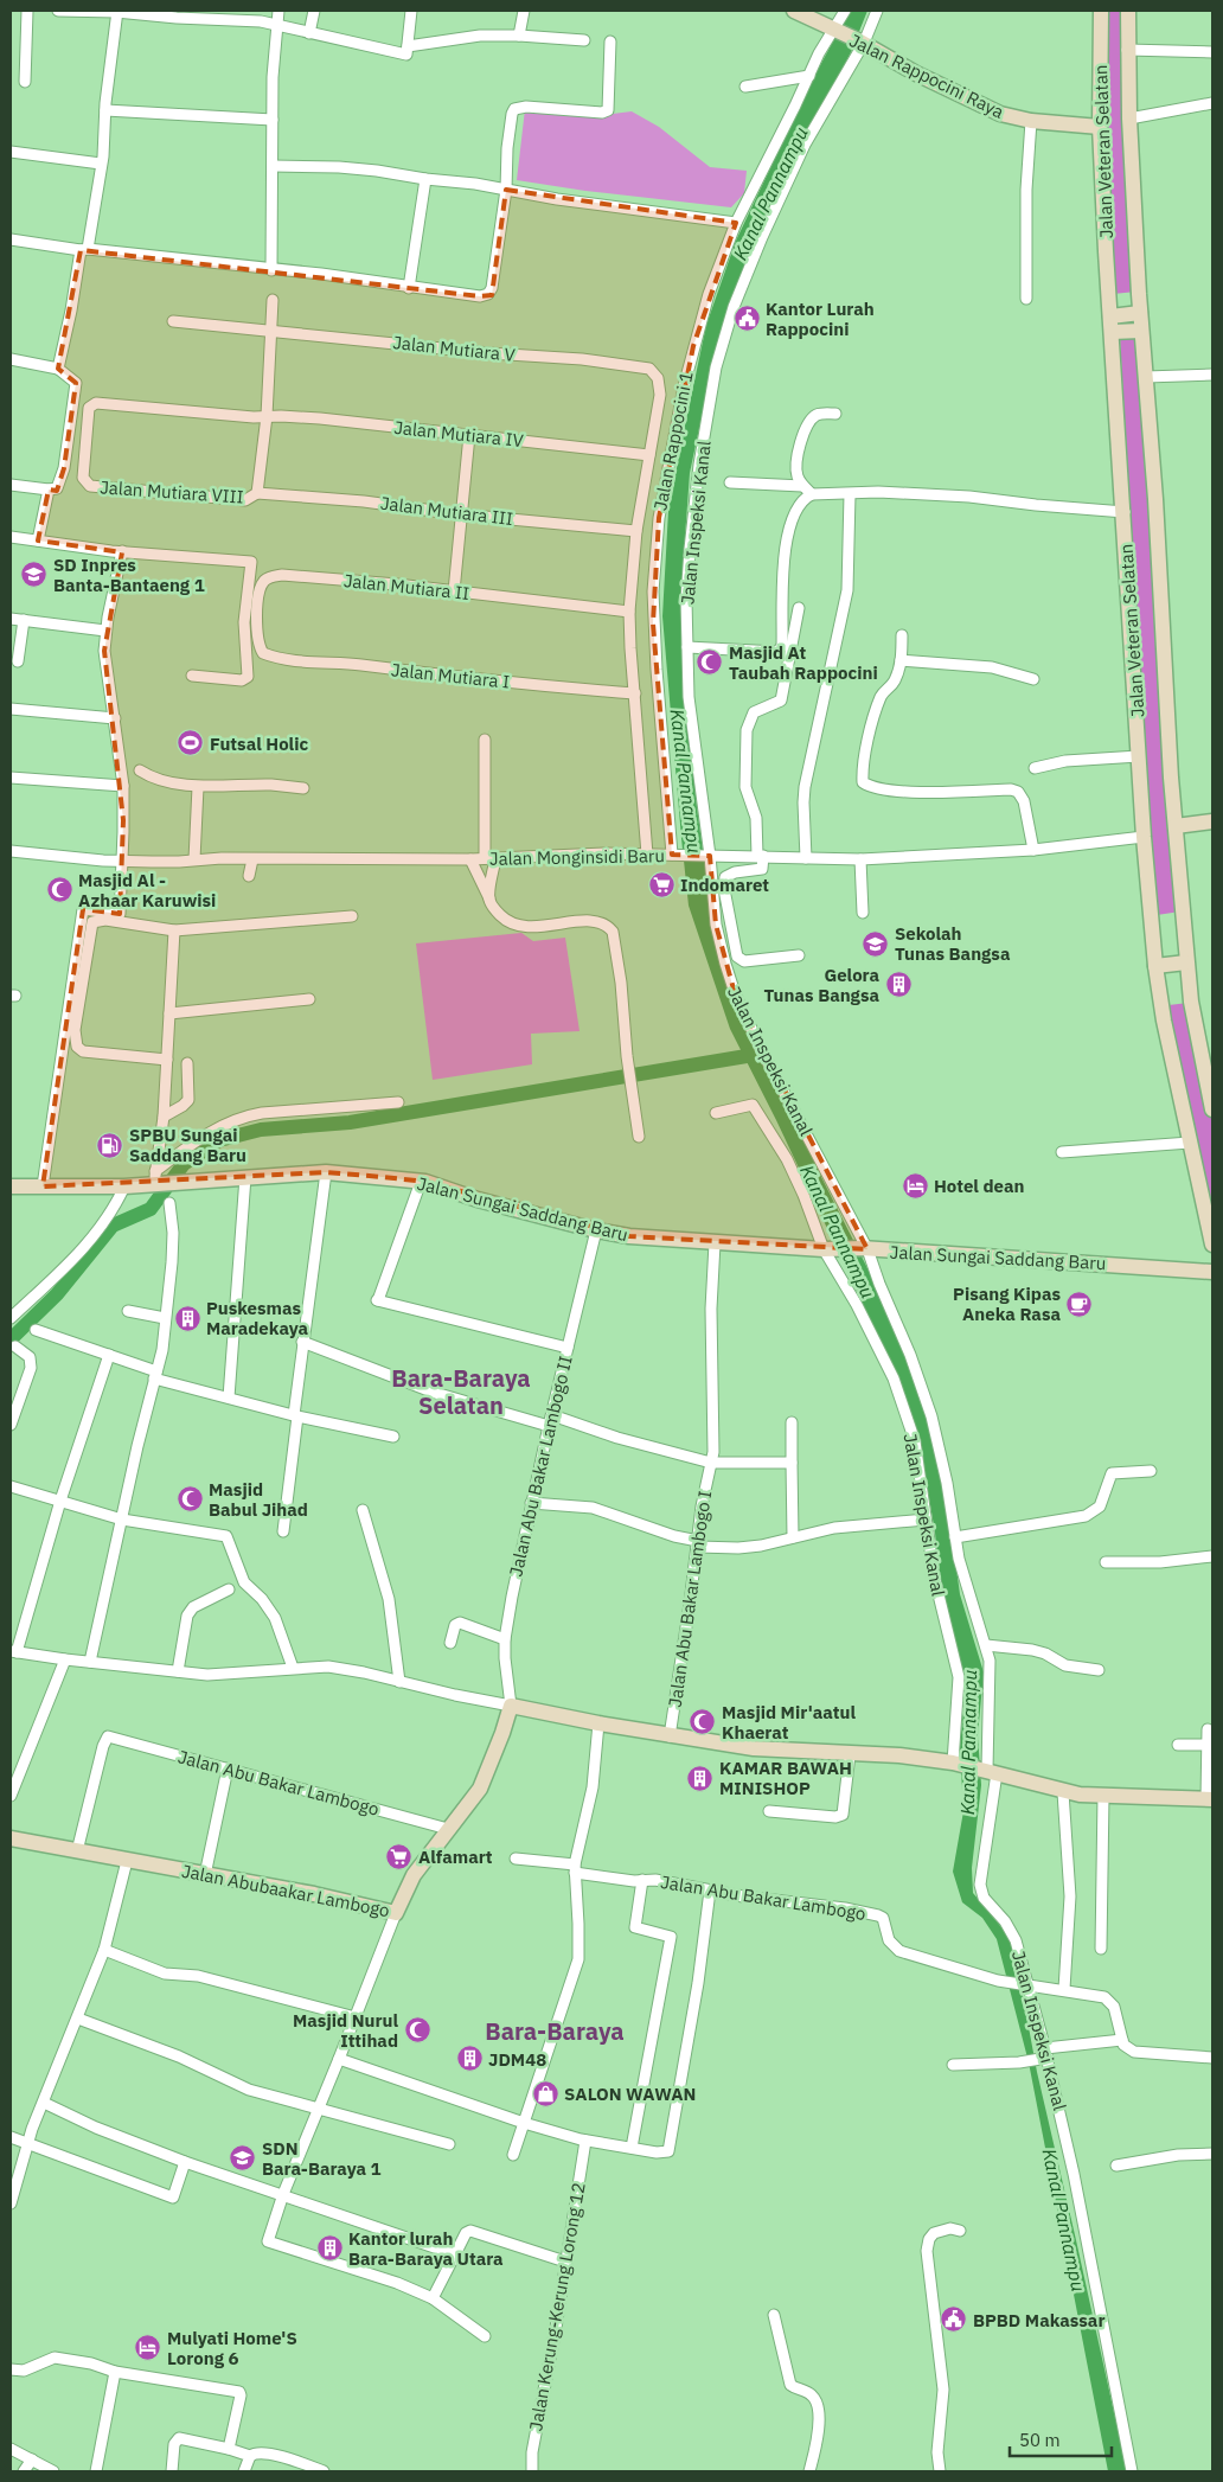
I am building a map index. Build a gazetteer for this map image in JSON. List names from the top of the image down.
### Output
{
  "streets": {
    "main road": [
      "Jalan Rappocini Raya",
      "Jalan Veteran Selatan",
      "Jalan Sungai Saddang Baru",
      "Jalan Abubaakar Lambogo"
    ],
    "street": [
      "Jalan Mutiara V",
      "Jalan Mutiara IV",
      "Jalan Rappocini 1",
      "Jalan Mutiara VIII",
      "Jalan Mutiara III",
      "Jalan Inspeksi Kanal",
      "Jalan Mutiara II",
      "Jalan Mutiara I",
      "Jalan Monginsidi Baru",
      "Jalan Abu Bakar Lambogo II",
      "Jalan Abu Bakar Lambogo I",
      "Jalan Abu Bakar Lambogo",
      "Jalan Kerung-Kerung Lorong 12"
    ]
  },
  "crossings": [
    ["Jalan Rappocini Raya", "Jalan Veteran Selatan"],
    ["Jalan Rappocini Raya", "Jalan Rappocini 1"],
    ["Jalan Rappocini Raya", "Jalan Inspeksi Kanal"],
    ["Jalan Veteran Selatan", "Jalan Monginsidi Baru"],
    ["Jalan Mutiara V", "Jalan Mutiara IV"],
    ["Jalan Mutiara IV", "Jalan Mutiara VIII"],
    ["Jalan Rappocini 1", "Jalan Monginsidi Baru"],
    ["Jalan Mutiara VIII", "Jalan Mutiara III"],
    ["Jalan Inspeksi Kanal", "Jalan Monginsidi Baru"],
    ["Jalan Inspeksi Kanal", "Jalan Sungai Saddang Baru"],
    ["Jalan Inspeksi Kanal", "Jalan Abu Bakar Lambogo"],
    ["Jalan Mutiara II", "Jalan Mutiara I"],
    ["Jalan Sungai Saddang Baru", "Jalan Abu Bakar Lambogo II"],
    ["Jalan Abu Bakar Lambogo II", "Jalan Abubaakar Lambogo"],
    ["Jalan Abu Bakar Lambogo", "Jalan Abubaakar Lambogo"]
  ],
  "districts": ["Bara-Baraya Selatan", "Bara-Baraya"],
  "water": ["Kanal Pannampu"],
  "places": {
    "public building": ["Kantor Lurah Rappocini", "BPBD Makassar"],
    "school or university": ["SD Inpres Banta-Bantaeng 1", "Sekolah Tunas Bangsa", "SDN Bara-Baraya 1"],
    "mosque": [
      "Masjid At Taubah Rappocini",
      "Masjid Al - Azhaar Karuwisi",
      "Masjid Babul Jihad",
      "Masjid Mir'aatul Khaerat",
      "Masjid Nurul Ittihad"
    ],
    "sports": ["Futsal Holic"],
    "supermarket": ["Indomaret", "Alfamart"],
    "building": [
      "Gelora Tunas Bangsa",
      "Puskesmas Maradekaya",
      "KAMAR BAWAH MINISHOP",
      "JDM48",
      "Kantor lurah Bara-Baraya Utara"
    ],
    "fuel station": ["SPBU Sungai Saddang Baru"],
    "hotel": ["Hotel dean", "Mulyati Home'S Lorong 6"],
    "cafe": ["Pisang Kipas Aneka Rasa"],
    "shop": ["SALON WAWAN"]
  },
  "scale_bar": "50 m"
}
